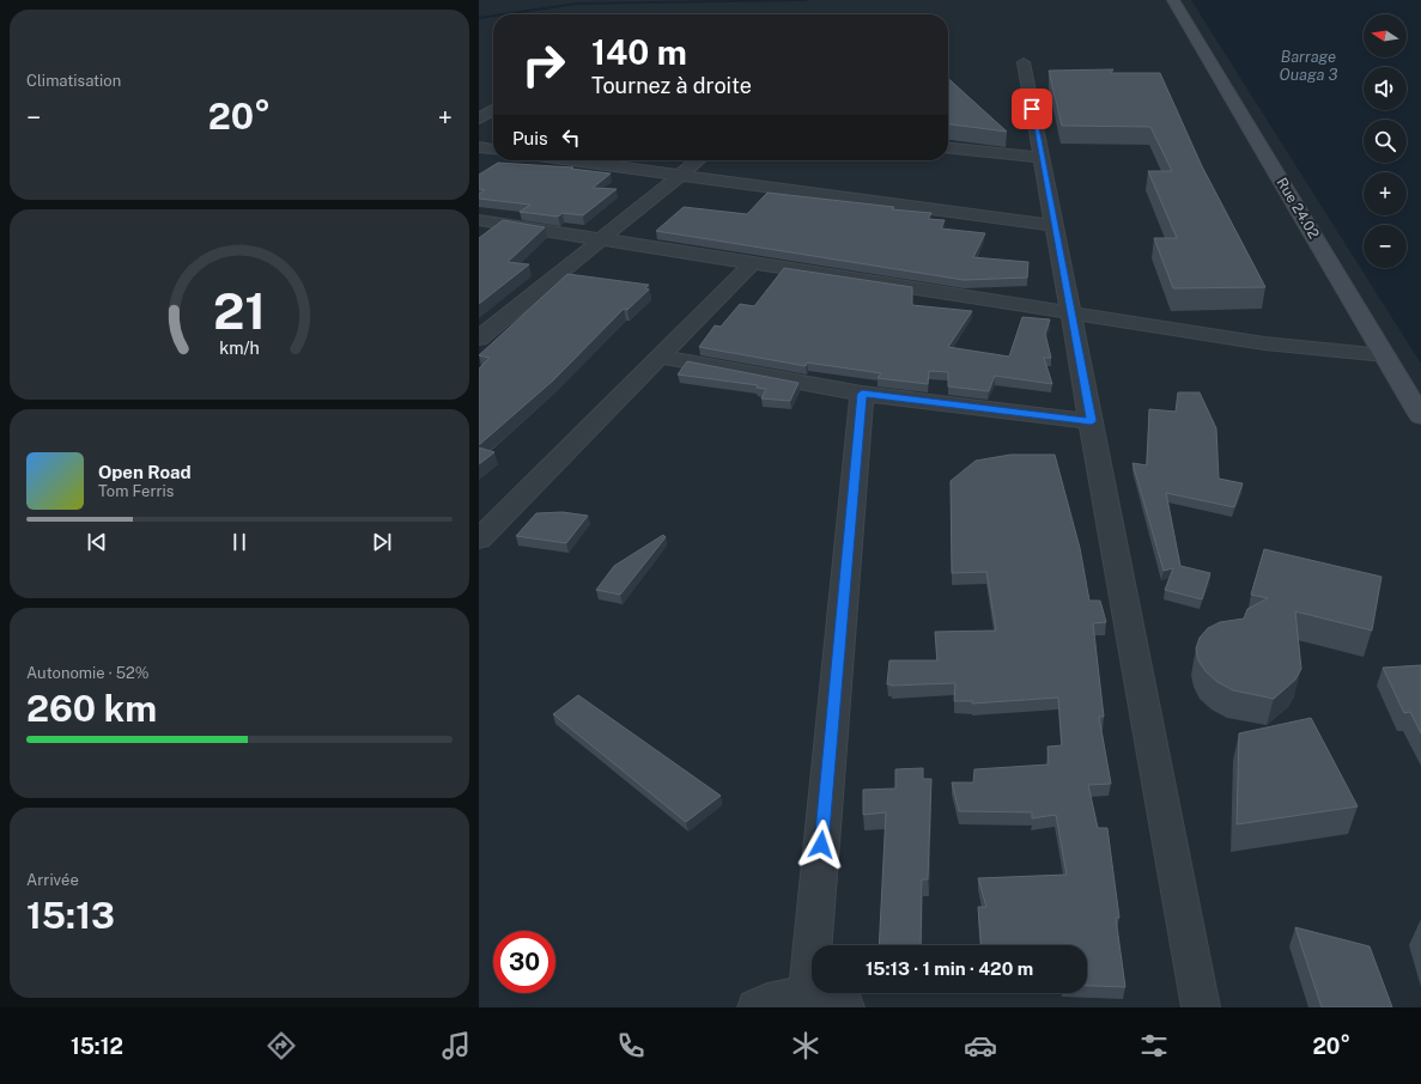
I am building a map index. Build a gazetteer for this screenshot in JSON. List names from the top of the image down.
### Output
{
  "streets": {
    "street": ["Rue 24.02"]
  },
  "water": ["Barrage Ouaga 3"],
  "north": "left",
  "page": {
    "tile": [
      "Climatisation",
      ["Autonomie · 52%", "260 km"],
      ["Arrivée", "15:13"]
    ],
    "map_buttons": ["+", "−"],
    "turn": ["140 m", "Tournez à droite"],
    "heat": ["−", "20°", "+"],
    "then": "Puis",
    "song": ["Open Road", "Tom Ferris"],
    "limit": "30",
    "trip": "15:13 · 1 min · 420 m",
    "tabs": ["15:12", "20°"],
    "gauge": ["21", "km/h"]
  }
}
